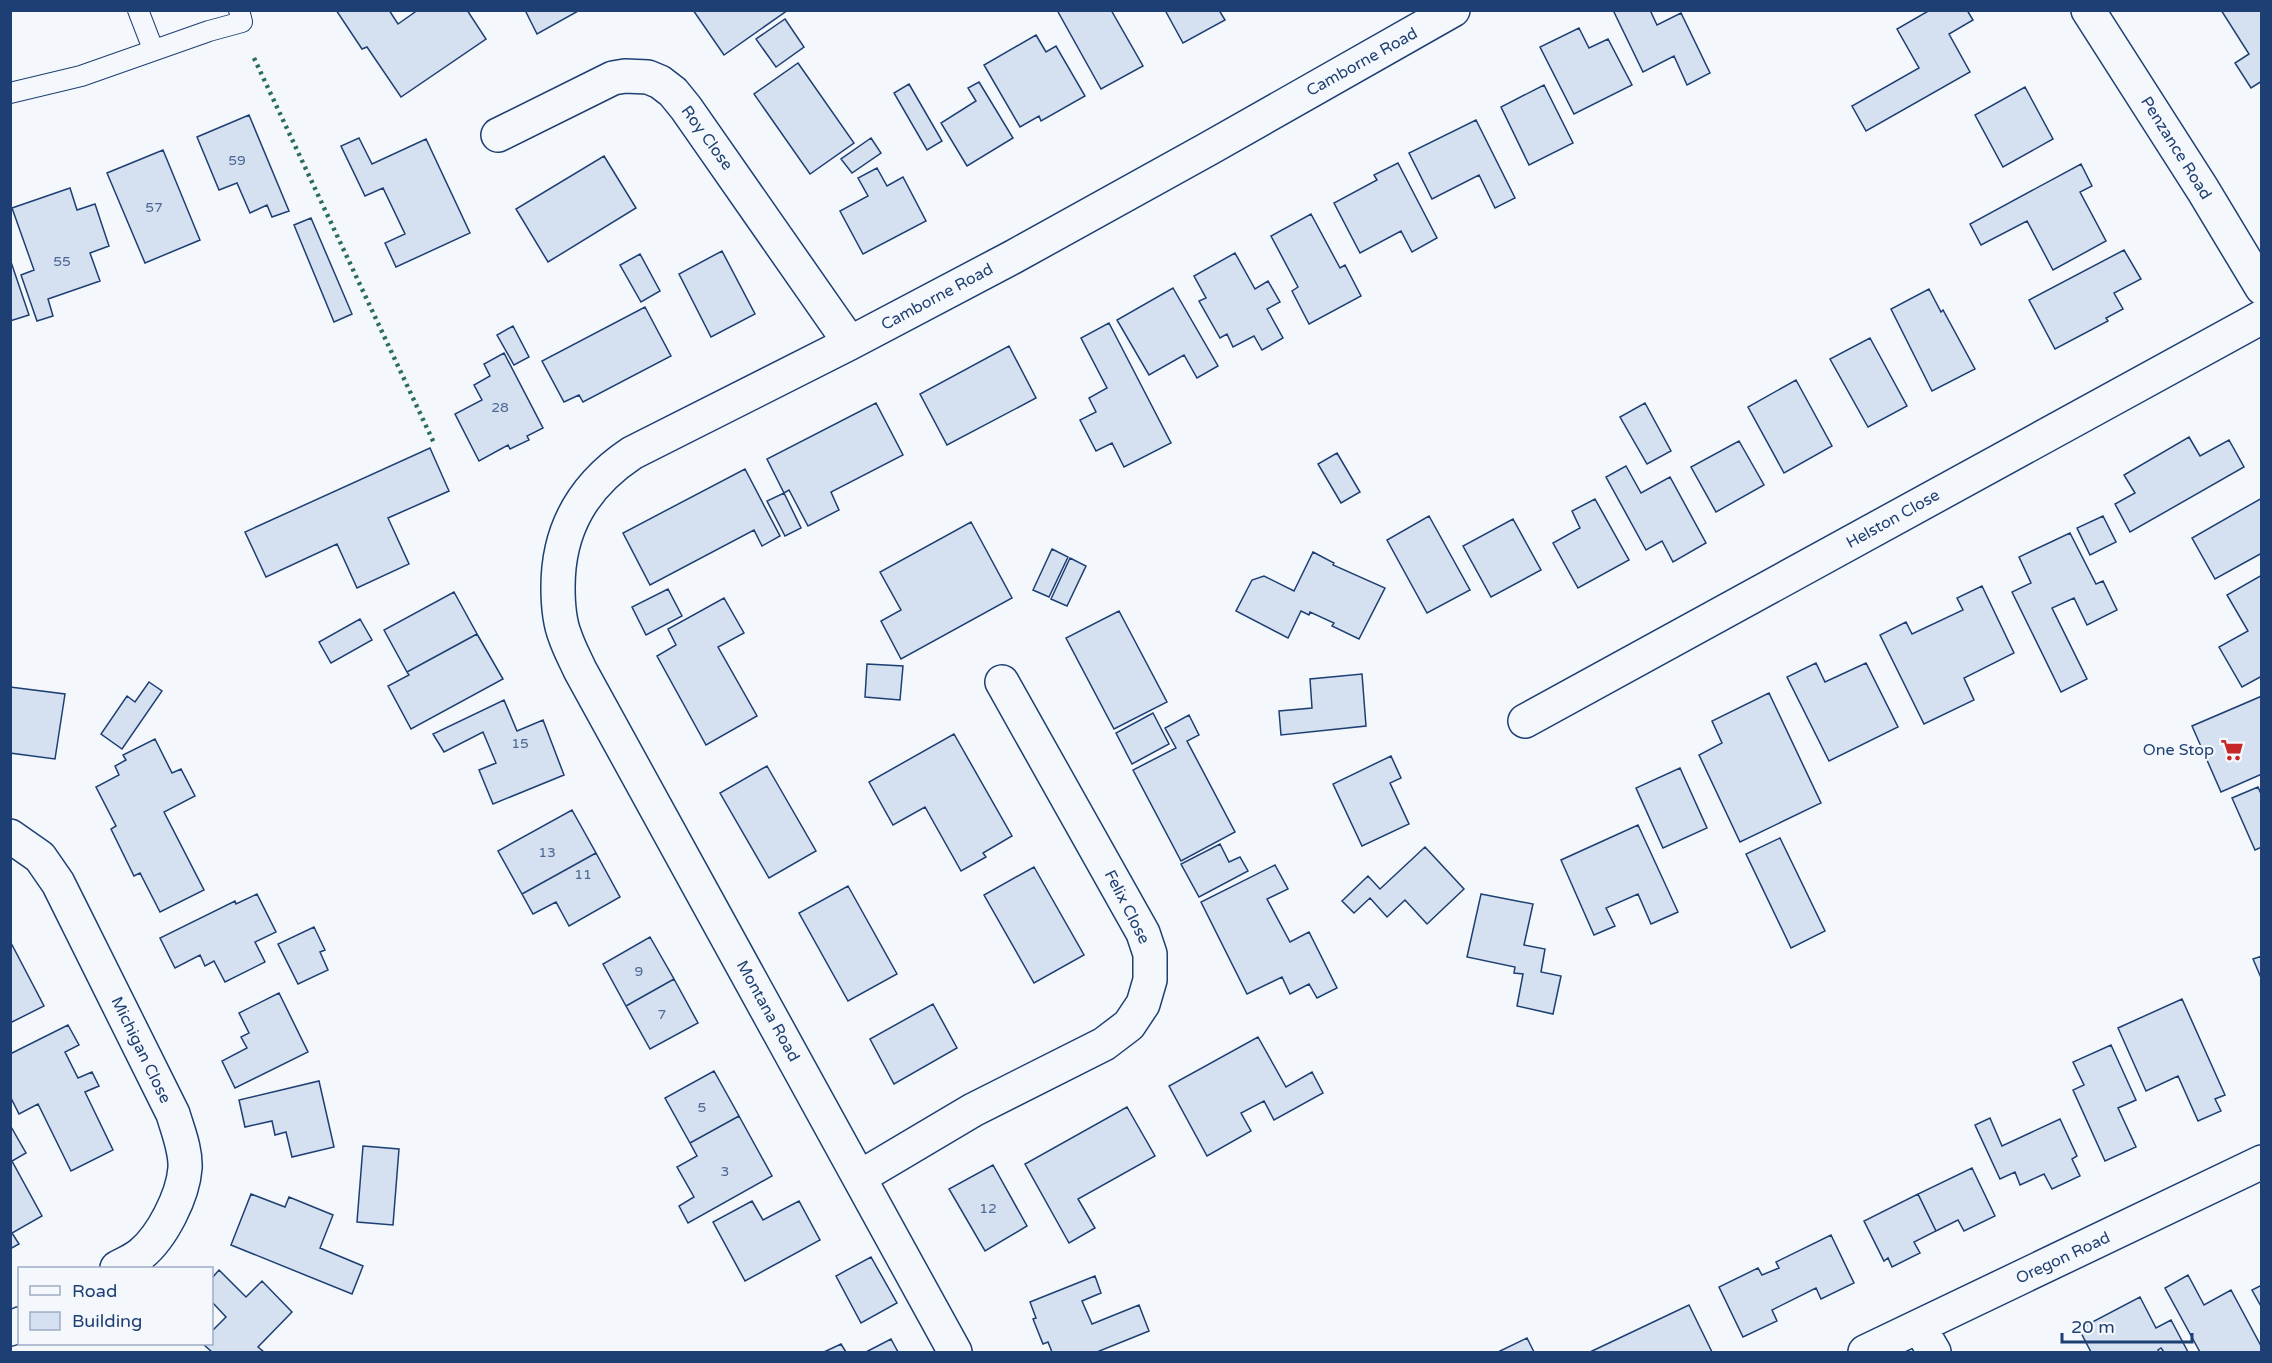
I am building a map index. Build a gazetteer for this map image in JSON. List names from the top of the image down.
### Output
{
  "streets": {
    "street": [
      "Camborne Road",
      "Roy Close",
      "Penzance Road",
      "Helston Close",
      "Felix Close",
      "Montana Road",
      "Michigan Close",
      "Oregon Road"
    ]
  },
  "crossings": [
    ["Camborne Road", "Roy Close"],
    ["Camborne Road", "Montana Road"],
    ["Felix Close", "Montana Road"]
  ],
  "places": {
    "supermarket": ["One Stop"]
  },
  "house_numbers": [
    "59",
    "57",
    "55",
    "28",
    "15",
    "13",
    "11",
    "9",
    "7",
    "5",
    "3",
    "12"
  ],
  "legend": ["Road", "Building"],
  "scale_bar": "20 m"
}
